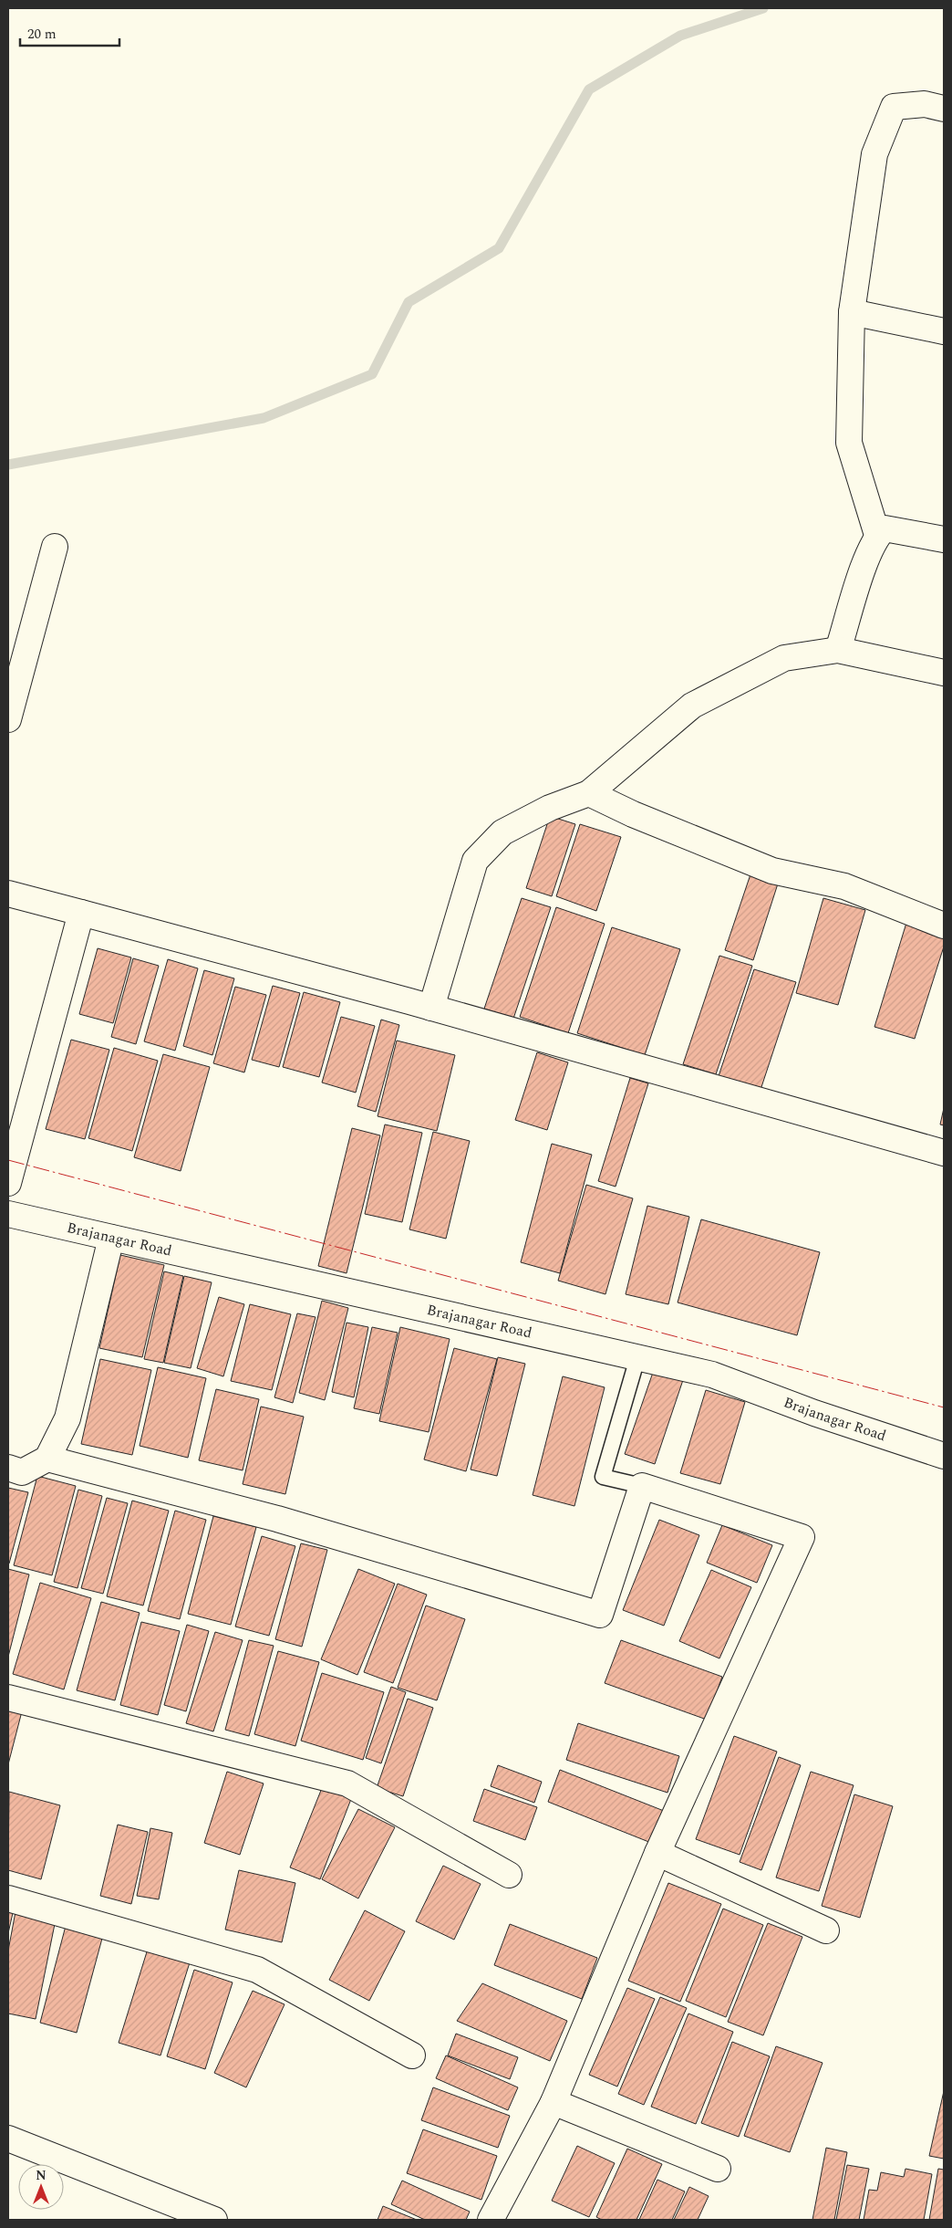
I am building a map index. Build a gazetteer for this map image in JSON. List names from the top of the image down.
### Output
{
  "streets": {
    "street": ["Brajanagar Road"]
  },
  "scale_bar": "20 m",
  "north": "top"
}
